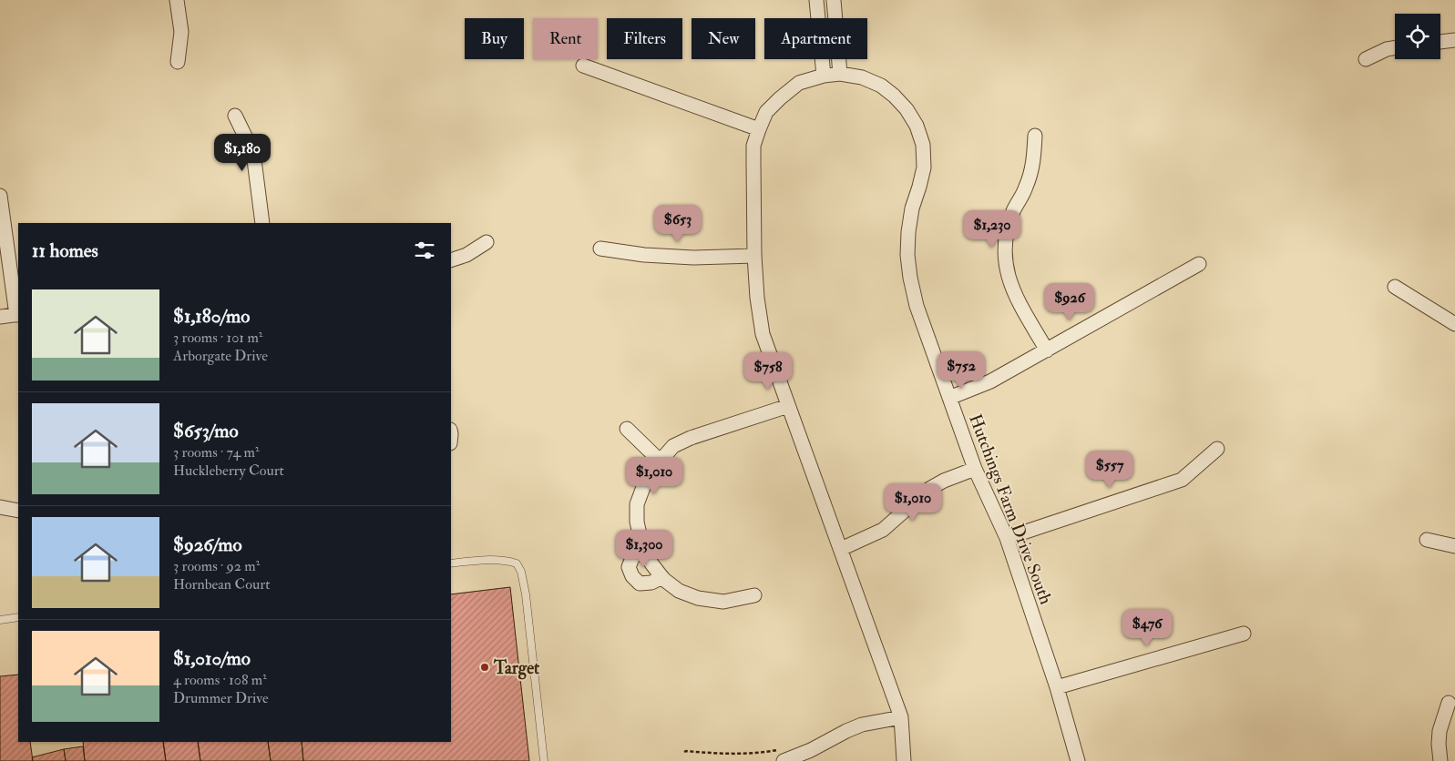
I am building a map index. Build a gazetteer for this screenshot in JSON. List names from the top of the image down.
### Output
{
  "streets": {
    "street": ["Hutchings Farm Drive South"]
  },
  "places": ["Target"],
  "page": {
    "chip": [
      "Buy",
      "Rent",
      "Filters",
      "New",
      "Apartment"
    ],
    "price": [
      "$1,180",
      "$653",
      "$1,230",
      "$926",
      "$752",
      "$758",
      "$557",
      "$1,010",
      "$1,010",
      "$1,300",
      "$476"
    ],
    "heading": "11 homes",
    "list": [
      {
        "name": "$1,180/mo",
        "note": "3 rooms · 101 m² · Arborgate Drive"
      },
      {
        "name": "$653/mo",
        "note": "3 rooms · 74 m² · Huckleberry Court"
      },
      {
        "name": "$926/mo",
        "note": "3 rooms · 92 m² · Hornbean Court"
      },
      {
        "name": "$1,010/mo",
        "note": "4 rooms · 108 m² · Drummer Drive"
      }
    ]
  }
}
